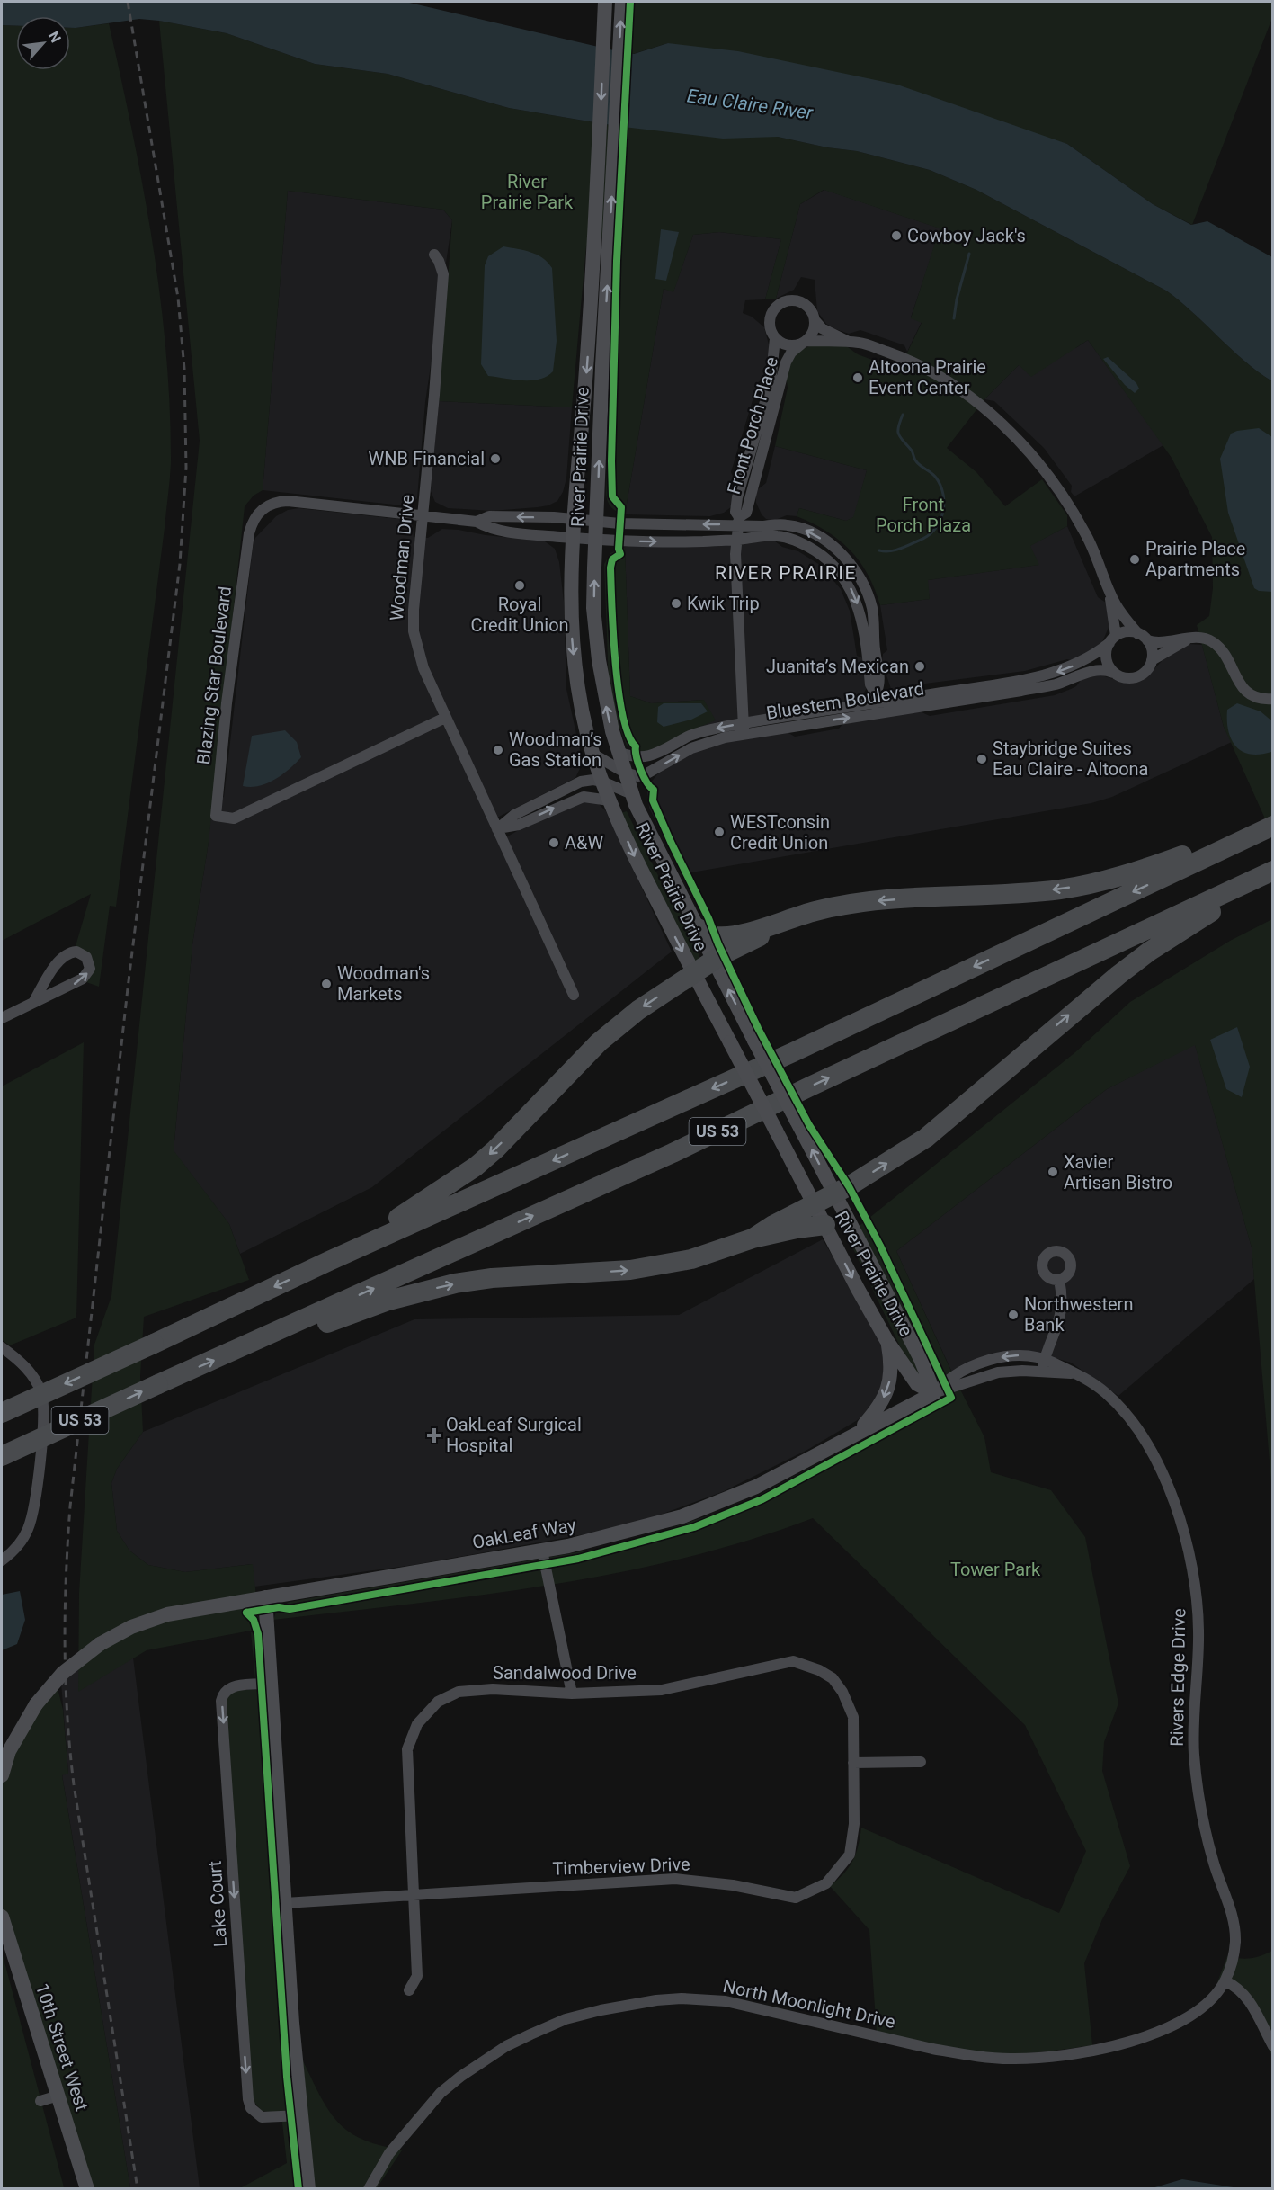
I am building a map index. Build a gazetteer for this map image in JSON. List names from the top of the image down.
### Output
{
  "streets": {
    "highway": ["US 53"],
    "main road": ["River Prairie Drive", "OakLeaf Way", "10th Street West"],
    "street": [
      "Front Porch Place",
      "Woodman Drive",
      "Blazing Star Boulevard",
      "Bluestem Boulevard",
      "Sandalwood Drive",
      "Rivers Edge Drive",
      "Timberview Drive",
      "Lake Court",
      "North Moonlight Drive"
    ]
  },
  "crossings": [
    ["Front Porch Place", "Blazing Star Boulevard"],
    ["Front Porch Place", "Bluestem Boulevard"],
    ["River Prairie Drive", "Blazing Star Boulevard"],
    ["River Prairie Drive", "Bluestem Boulevard"],
    ["River Prairie Drive", "OakLeaf Way"],
    ["River Prairie Drive", "Rivers Edge Drive"],
    ["Woodman Drive", "Blazing Star Boulevard"],
    ["Blazing Star Boulevard", "Bluestem Boulevard"],
    ["OakLeaf Way", "Rivers Edge Drive"],
    ["Sandalwood Drive", "Timberview Drive"],
    ["Rivers Edge Drive", "North Moonlight Drive"]
  ],
  "one_way": ["Lake Court"],
  "districts": ["RIVER PRAIRIE"],
  "water": ["Eau Claire River"],
  "parks": ["River Prairie Park", "Front Porch Plaza", "Tower Park"],
  "places": {
    "other": [
      "Cowboy Jack's",
      "Altoona Prairie Event Center",
      "WNB Financial",
      "Prairie Place Apartments",
      "Royal Credit Union",
      "Kwik Trip",
      "Juanita’s Mexican",
      "Woodman’s Gas Station",
      "Staybridge Suites Eau Claire - Altoona",
      "WESTconsin Credit Union",
      "A&W",
      "Woodman's Markets",
      "Xavier Artisan Bistro",
      "Northwestern Bank"
    ],
    "health": ["OakLeaf Surgical Hospital"]
  },
  "north": "top right"
}
